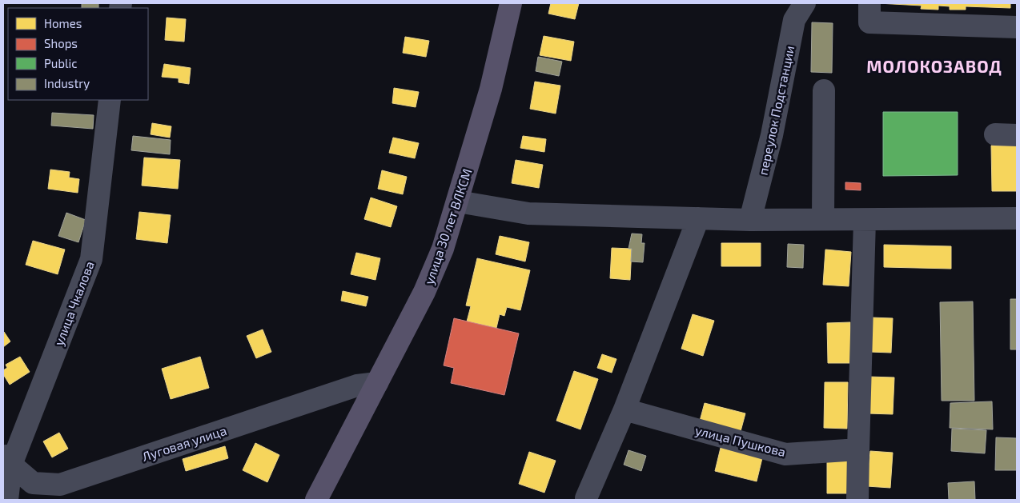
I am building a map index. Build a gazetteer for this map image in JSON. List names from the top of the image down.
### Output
{
  "streets": {
    "main road": ["улица 30 лет ВЛКСМ"],
    "street": [
      "переулок Подстанции",
      "улица Чкалова",
      "улица Пушкова",
      "Луговая улица"
    ]
  },
  "crossings": [
    ["улица 30 лет ВЛКСМ", "Луговая улица"],
    ["улица Чкалова", "Луговая улица"]
  ],
  "districts": ["МОЛОКОЗАВОД"],
  "legend": [
    "Homes",
    "Shops",
    "Public",
    "Industry"
  ]
}
